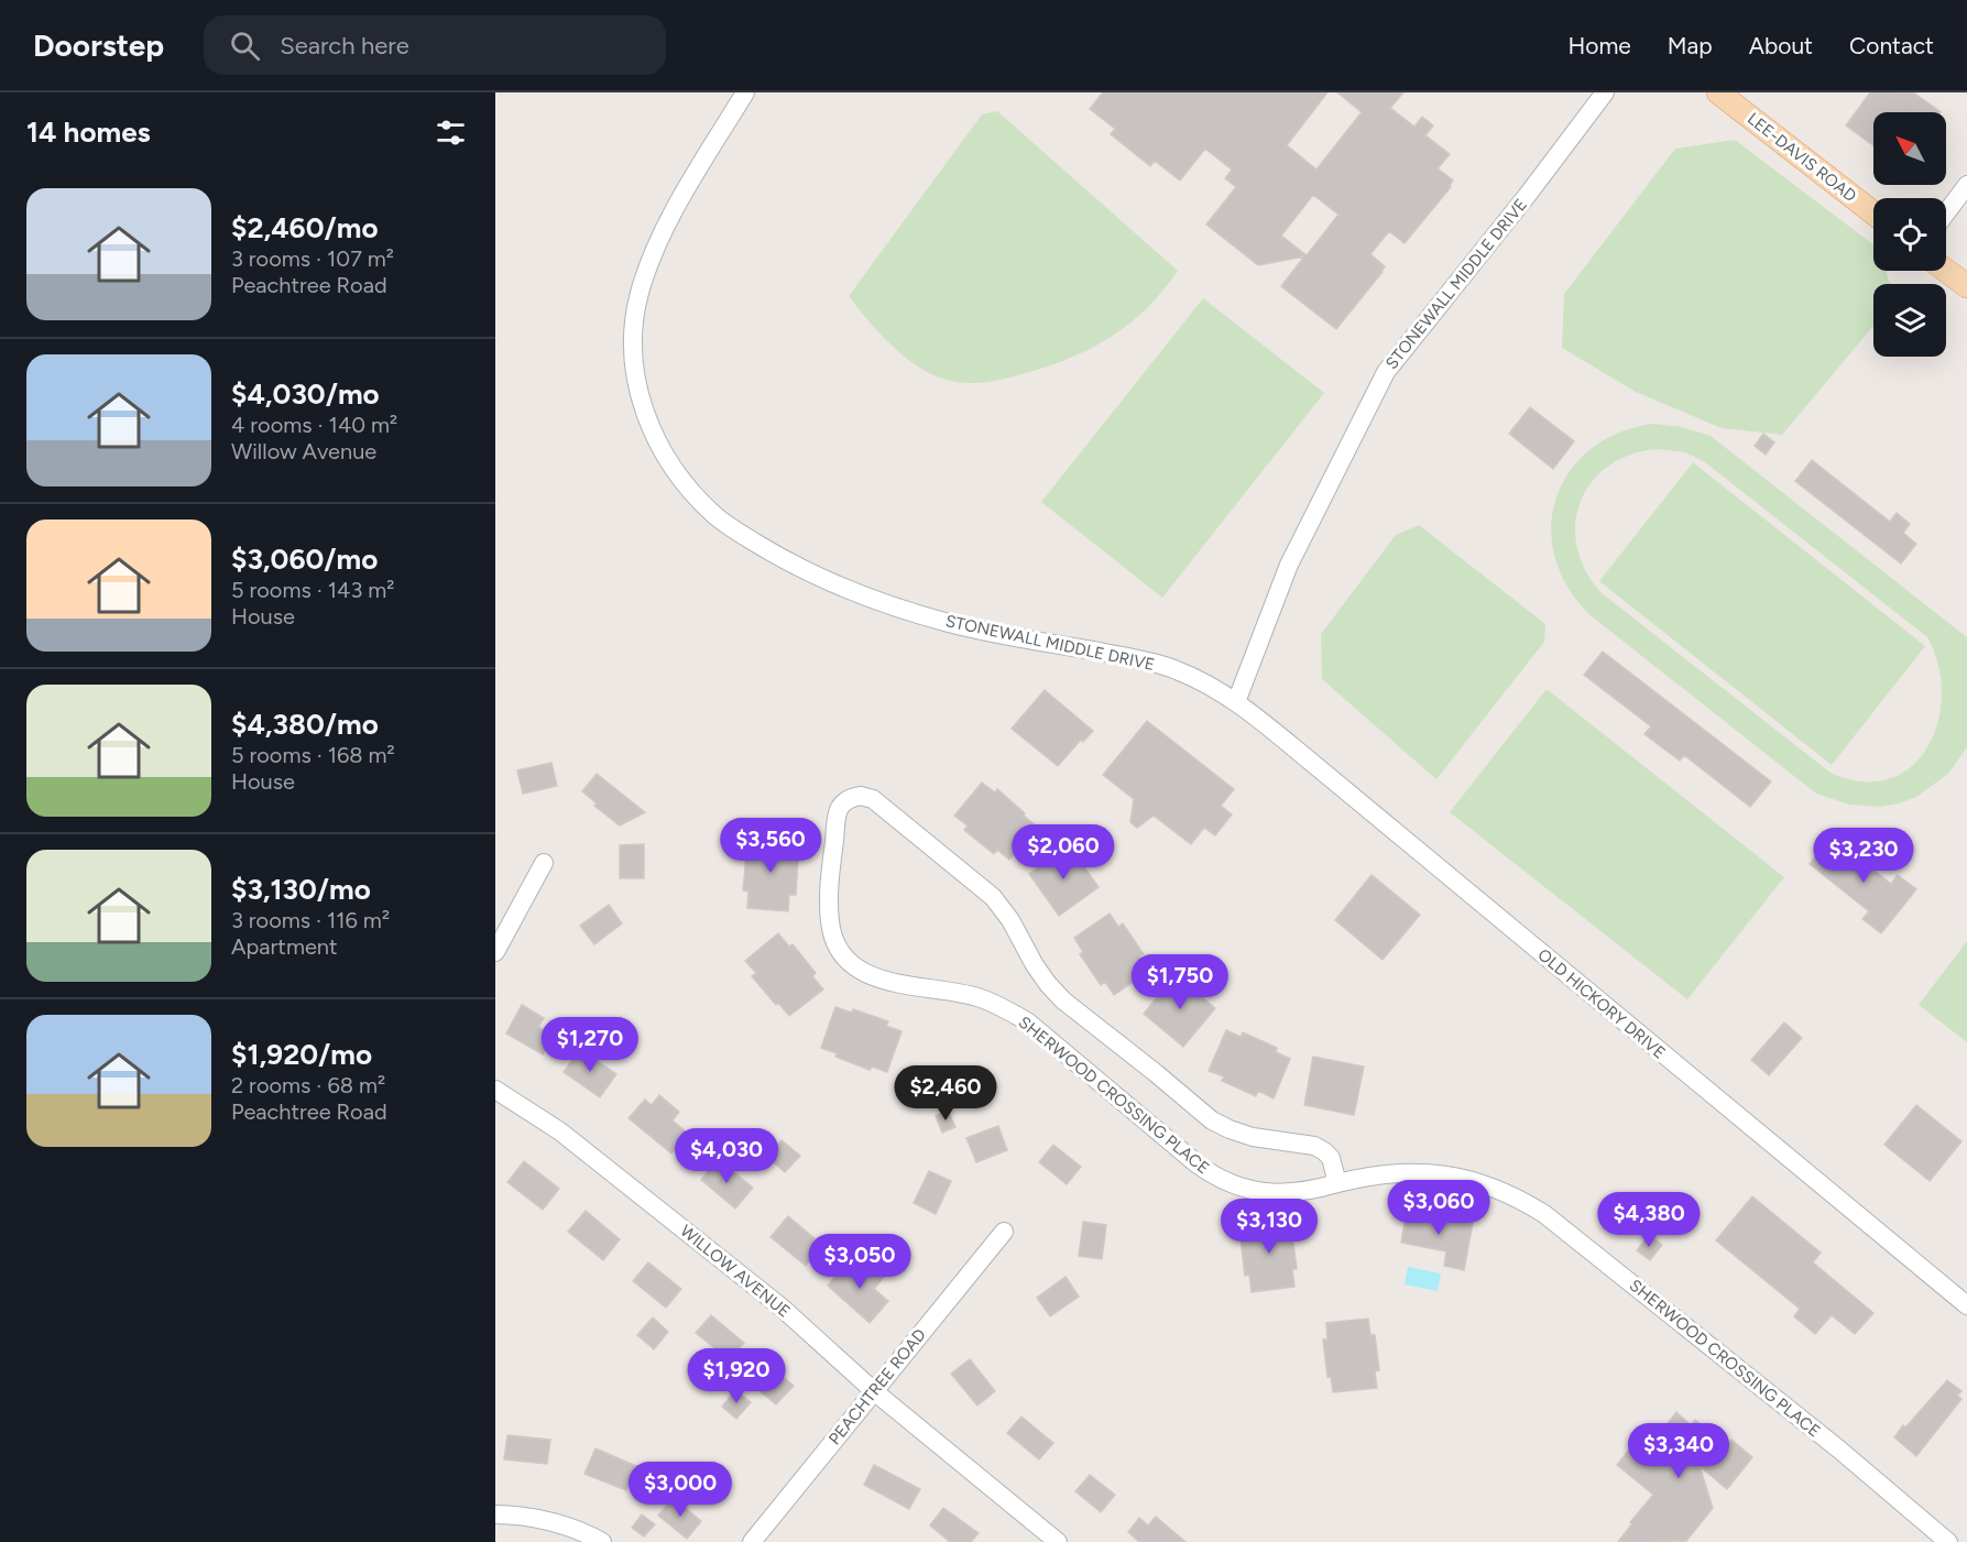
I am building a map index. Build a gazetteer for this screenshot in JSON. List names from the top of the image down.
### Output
{
  "streets": {
    "main road": ["LEE-DAVIS ROAD"],
    "street": [
      "STONEWALL MIDDLE DRIVE",
      "OLD HICKORY DRIVE",
      "SHERWOOD CROSSING PLACE",
      "WILLOW AVENUE",
      "PEACHTREE ROAD"
    ]
  },
  "crossings": [
    ["STONEWALL MIDDLE DRIVE", "OLD HICKORY DRIVE"],
    ["WILLOW AVENUE", "PEACHTREE ROAD"]
  ],
  "north": "top left",
  "page": {
    "header": "Doorstep",
    "search": "Search here",
    "nav": [
      "Home",
      "Map",
      "About",
      "Contact"
    ],
    "heading": "14 homes",
    "list": [
      {
        "name": "$2,460/mo",
        "note": "3 rooms · 107 m² · Peachtree Road"
      },
      {
        "name": "$4,030/mo",
        "note": "4 rooms · 140 m² · Willow Avenue"
      },
      {
        "name": "$3,060/mo",
        "note": "5 rooms · 143 m² · House"
      },
      {
        "name": "$4,380/mo",
        "note": "5 rooms · 168 m² · House"
      },
      {
        "name": "$3,130/mo",
        "note": "3 rooms · 116 m² · Apartment"
      },
      {
        "name": "$1,920/mo",
        "note": "2 rooms · 68 m² · Peachtree Road"
      }
    ],
    "price": [
      "$3,560",
      "$2,060",
      "$3,230",
      "$1,750",
      "$1,270",
      "$2,460",
      "$4,030",
      "$3,060",
      "$4,380",
      "$3,130",
      "$3,050",
      "$1,920",
      "$3,340",
      "$3,000"
    ]
  }
}
